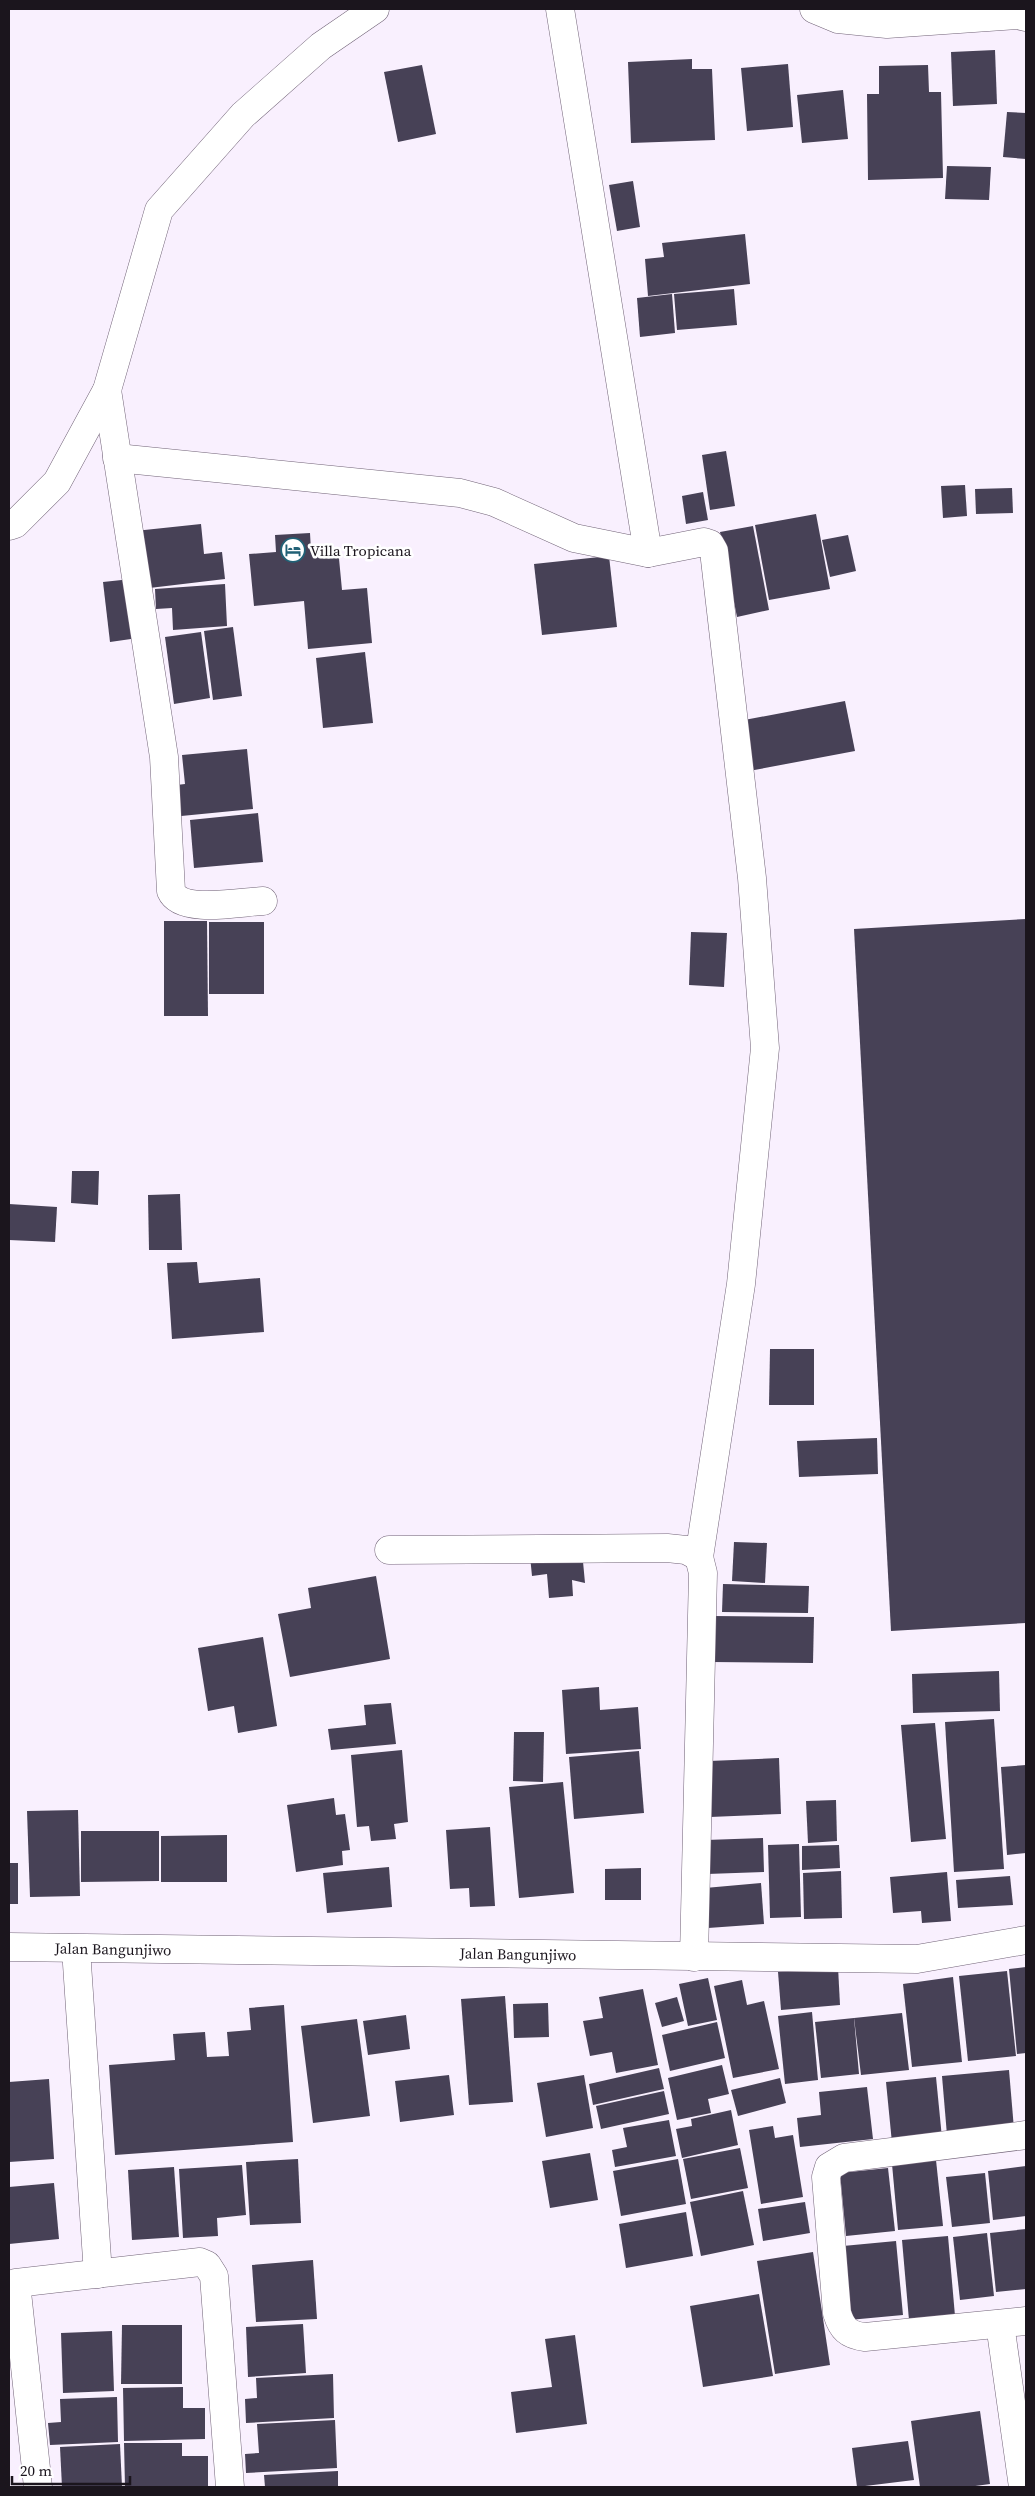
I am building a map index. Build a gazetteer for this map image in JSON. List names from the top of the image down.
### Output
{
  "streets": {
    "street": ["Jalan Bangunjiwo"]
  },
  "places": {
    "hotel": ["Villa Tropicana"]
  },
  "scale_bar": "20 m"
}
